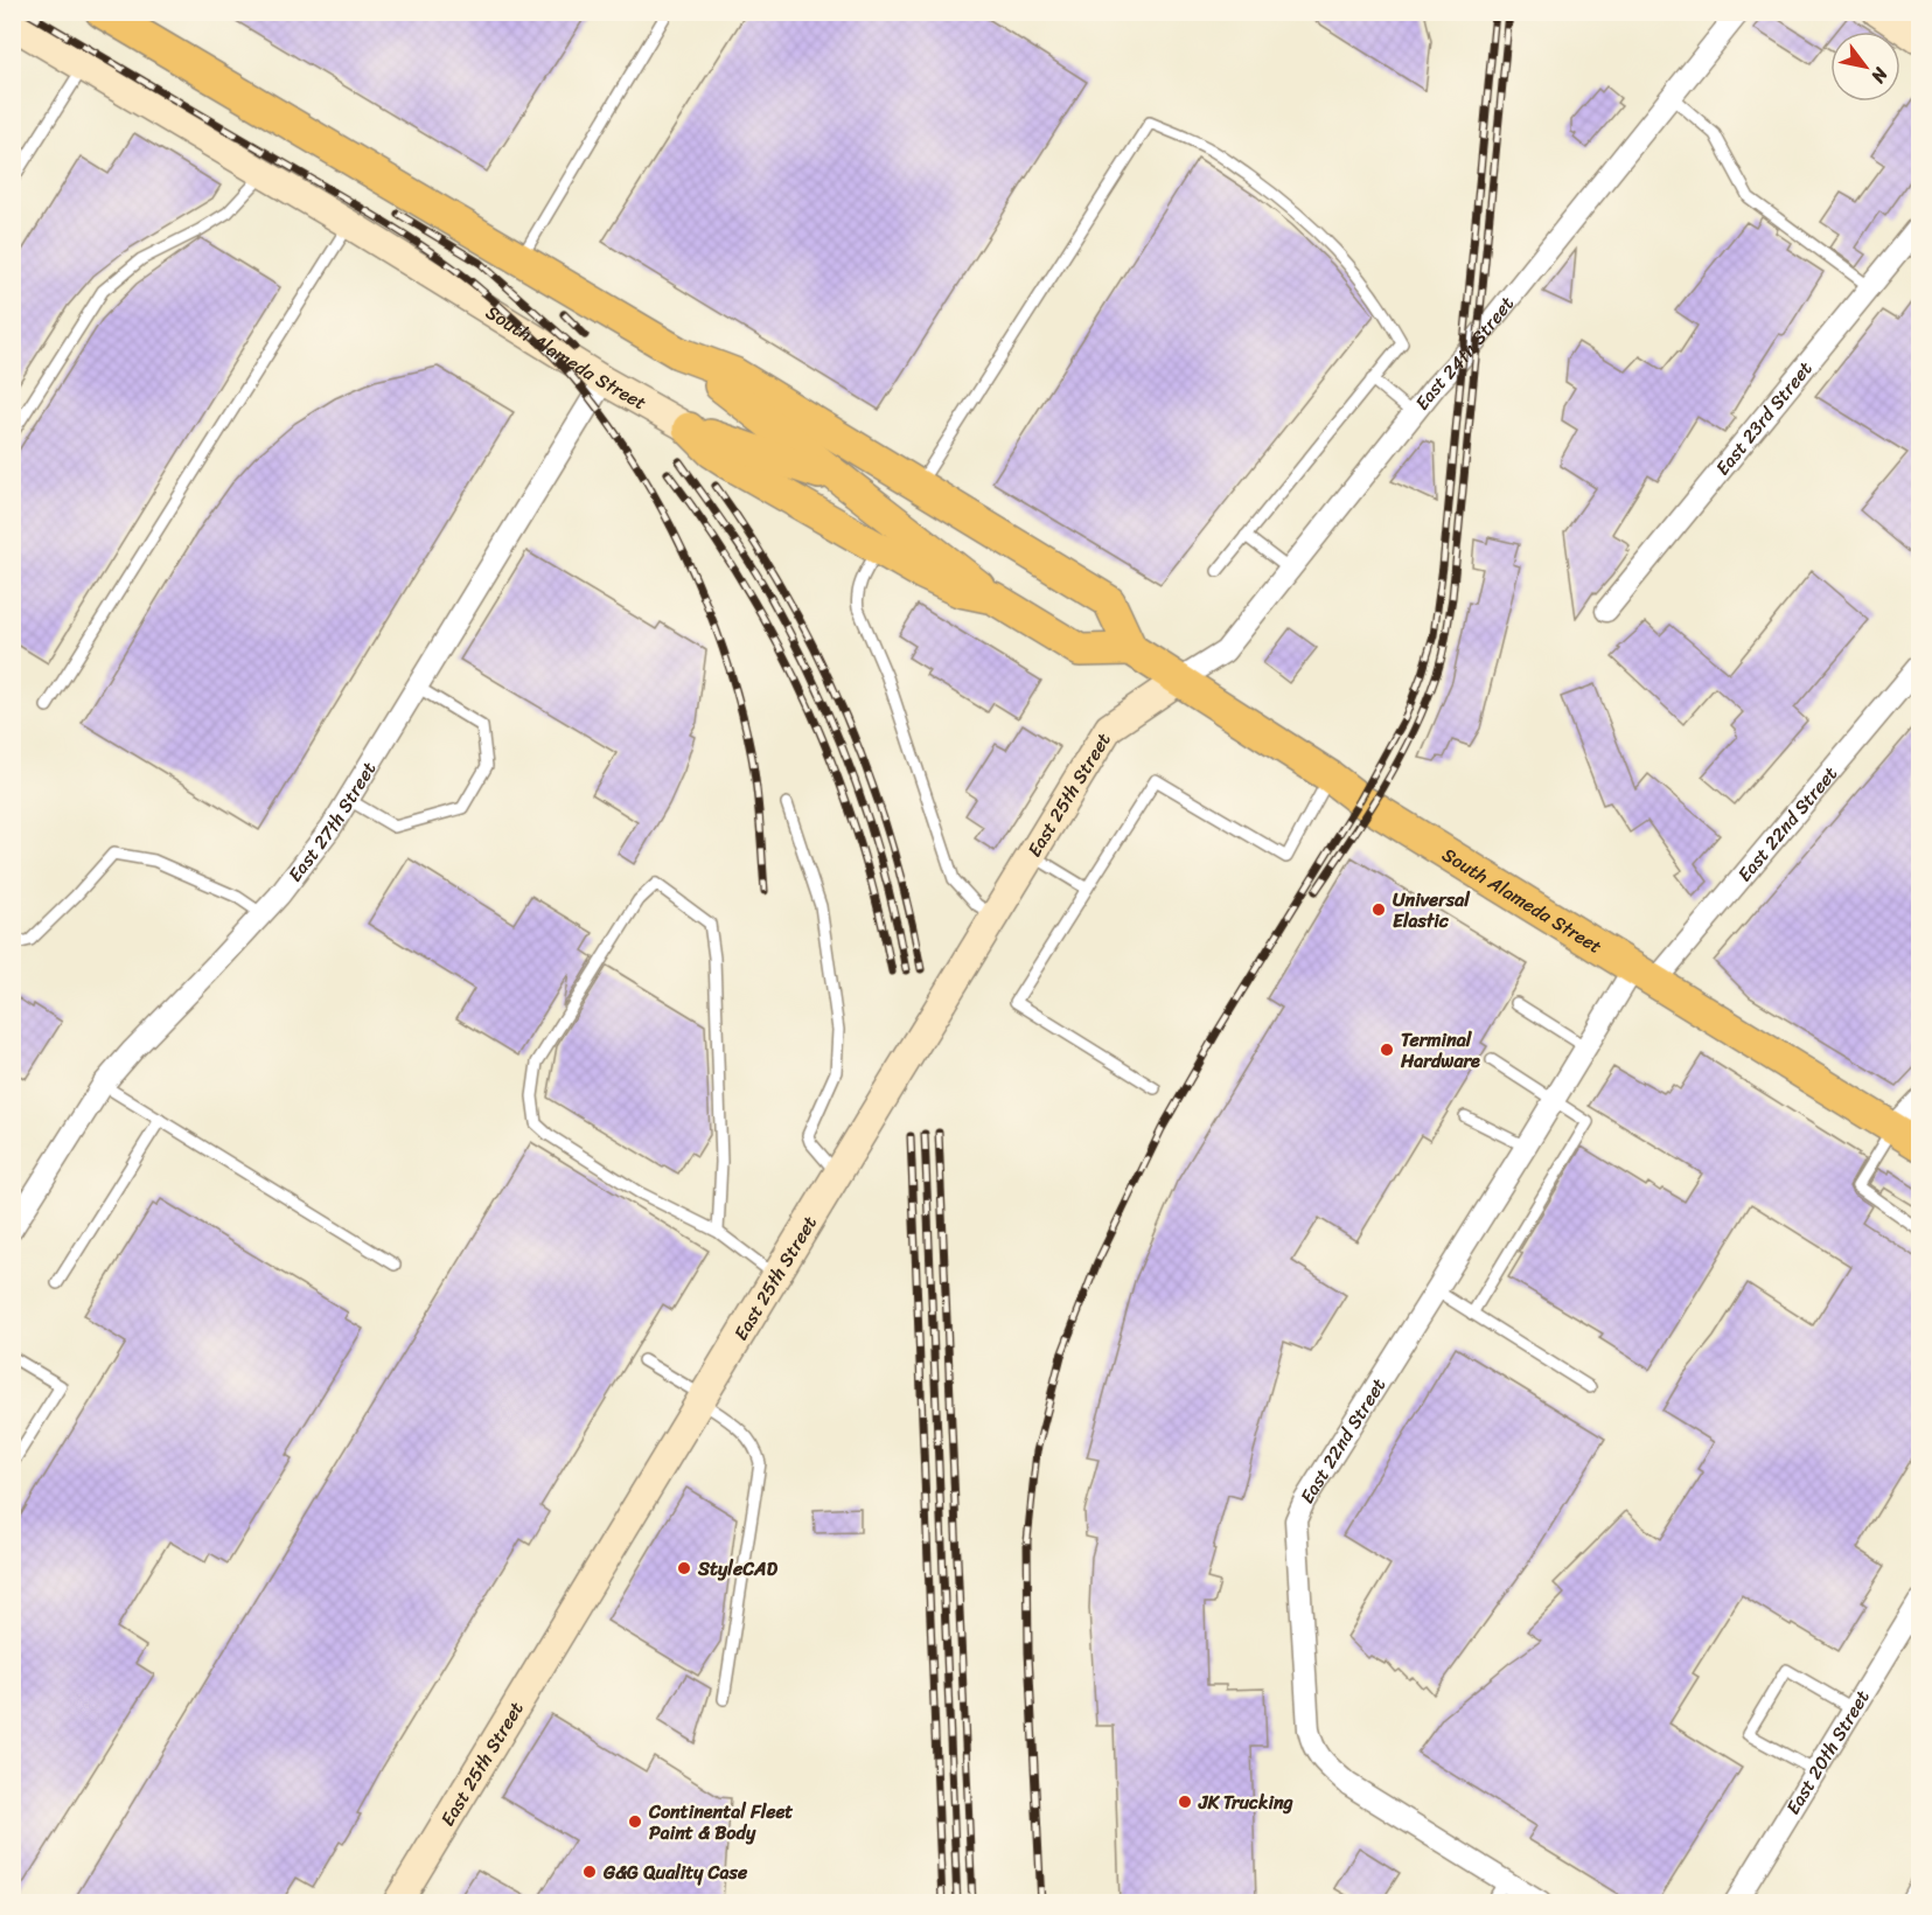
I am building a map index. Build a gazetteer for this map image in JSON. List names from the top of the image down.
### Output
{
  "streets": {
    "main road": ["South Alameda Street"],
    "street": [
      "East 24th Street",
      "East 23rd Street",
      "East 25th Street",
      "East 27th Street",
      "East 22nd Street",
      "East 20th Street"
    ]
  },
  "crossings": [
    ["East 24th Street", "South Alameda Street"],
    ["East 24th Street", "East 25th Street"],
    ["South Alameda Street", "East 25th Street"],
    ["South Alameda Street", "East 27th Street"],
    ["South Alameda Street", "East 22nd Street"]
  ],
  "places": [
    "Universal Elastic",
    "Terminal Hardware",
    "StyleCAD",
    "JK Trucking",
    "Continental Fleet Paint & Body",
    "G&G Quality Case"
  ],
  "north": "bottom right"
}
